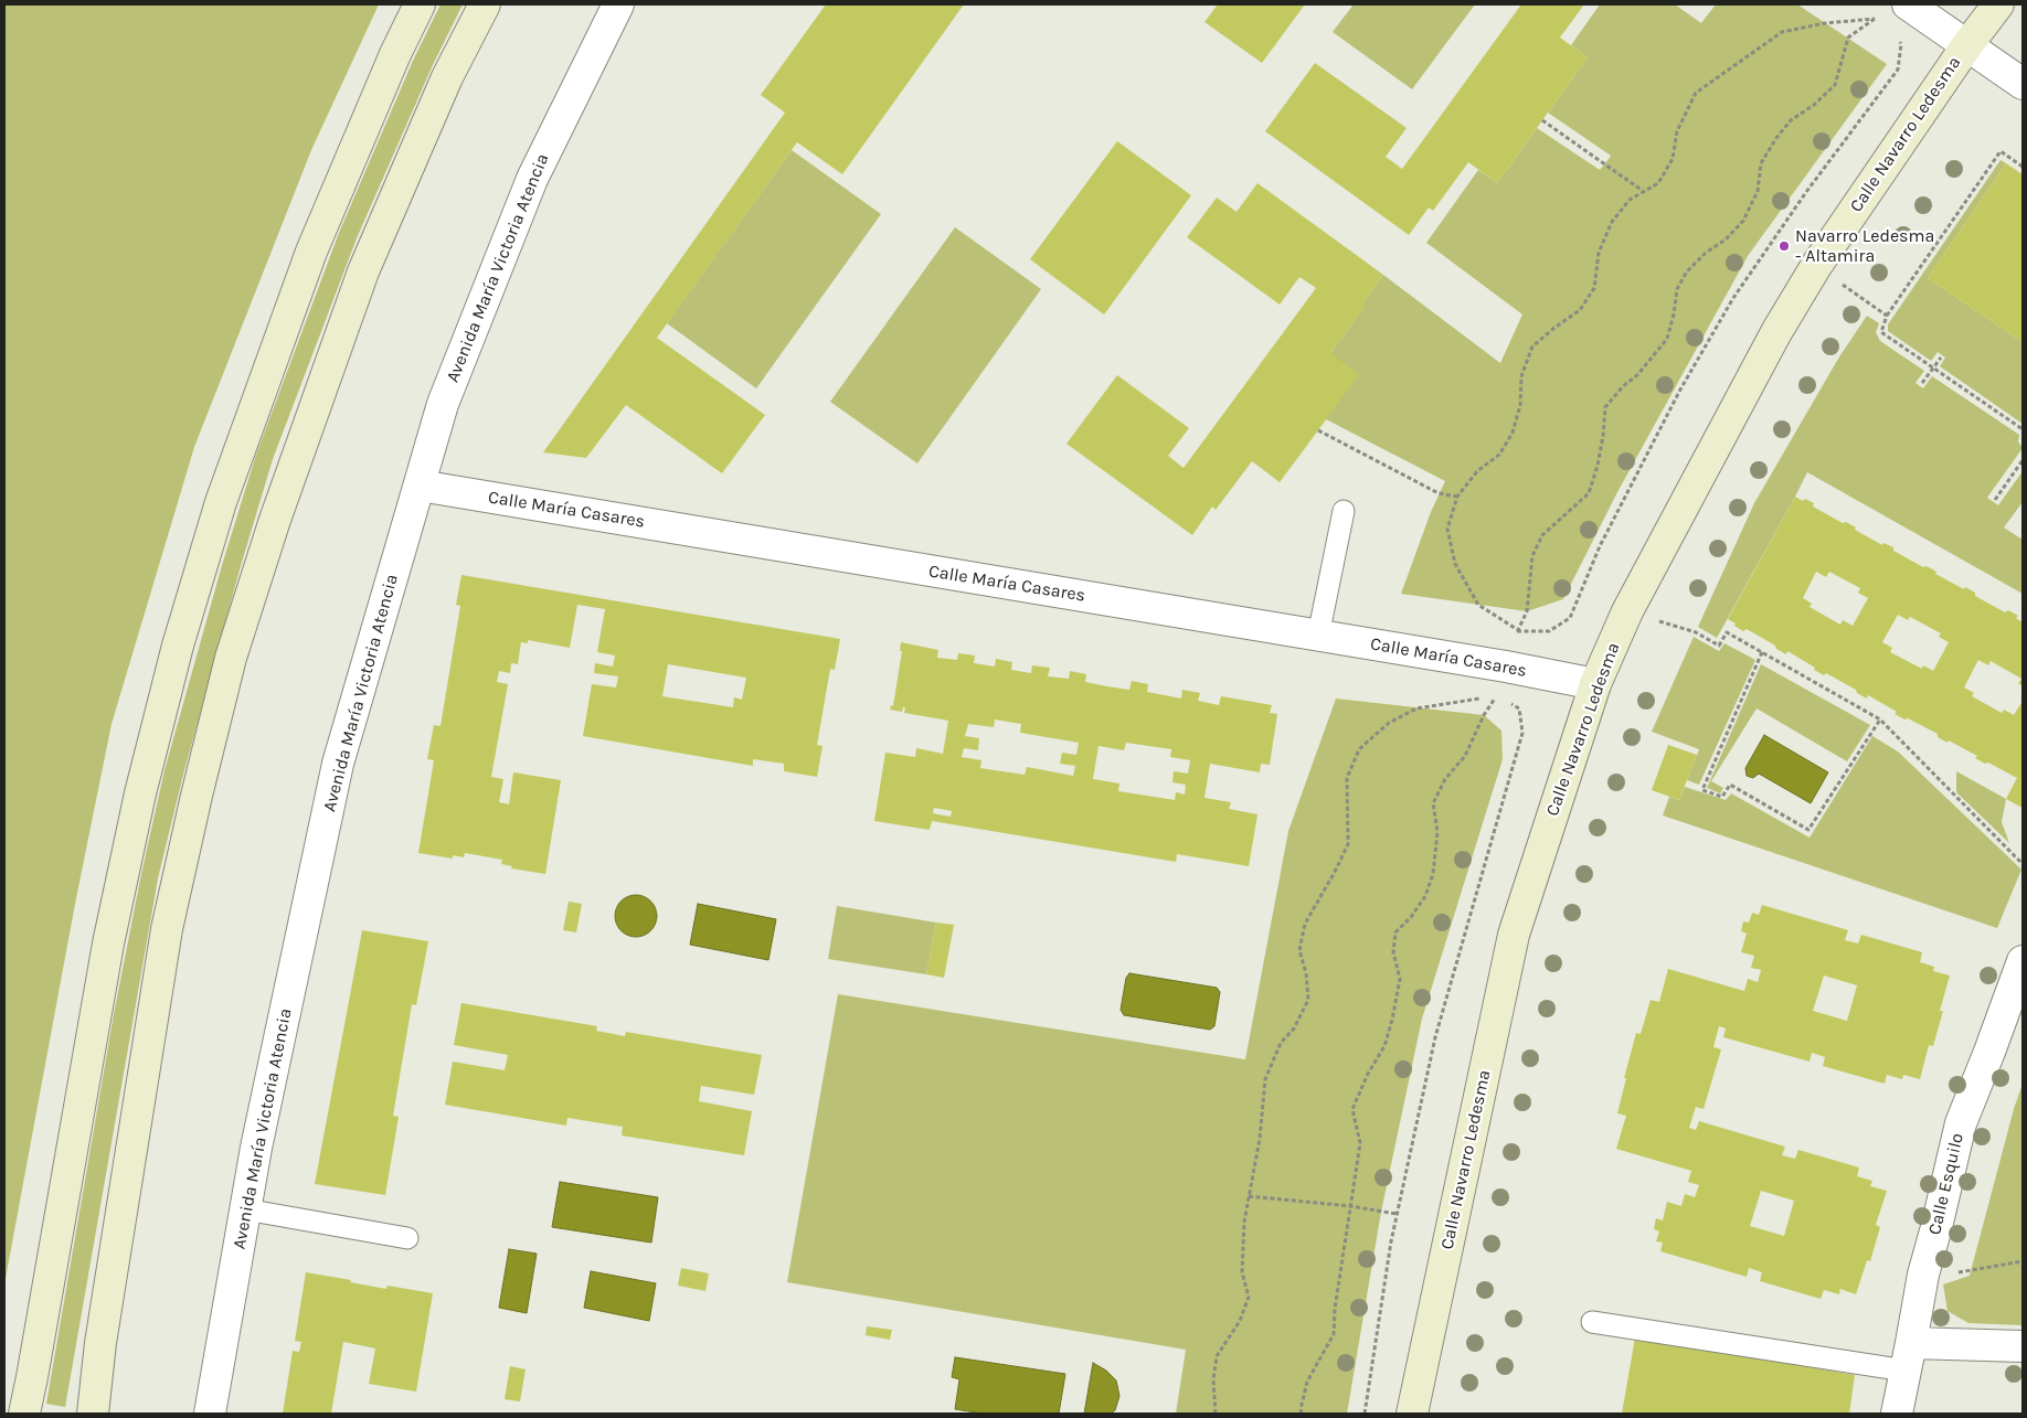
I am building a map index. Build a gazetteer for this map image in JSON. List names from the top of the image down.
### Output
{
  "streets": {
    "main road": ["Calle Navarro Ledesma"],
    "street": ["Avenida María Victoria Atencia", "Calle María Casares", "Calle Esquilo"]
  },
  "crossings": [
    ["Calle Navarro Ledesma", "Calle María Casares"],
    ["Avenida María Victoria Atencia", "Calle María Casares"]
  ],
  "places": ["Navarro Ledesma - Altamira"]
}
